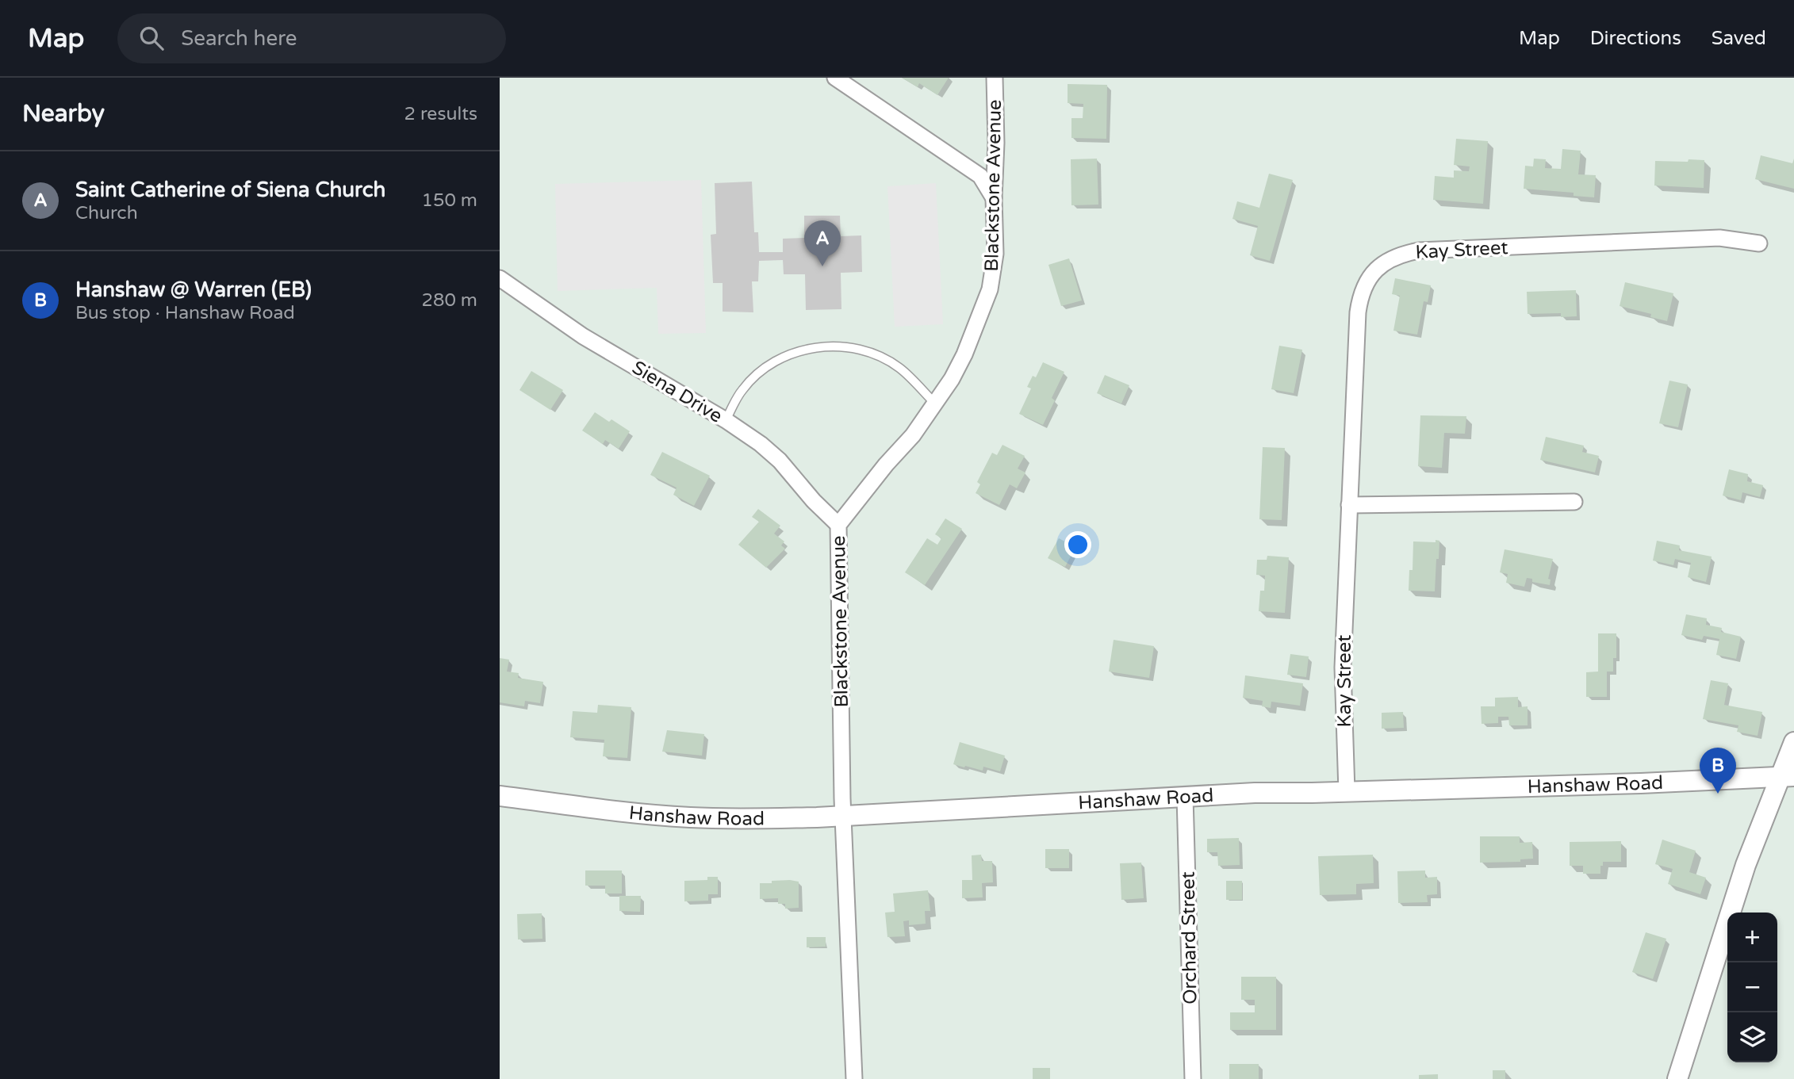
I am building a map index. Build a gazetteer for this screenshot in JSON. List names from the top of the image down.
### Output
{
  "streets": {
    "street": [
      "Blackstone Avenue",
      "Kay Street",
      "Siena Drive",
      "Hanshaw Road",
      "Orchard Street"
    ]
  },
  "crossings": [
    ["Blackstone Avenue", "Siena Drive"],
    ["Blackstone Avenue", "Hanshaw Road"],
    ["Kay Street", "Hanshaw Road"],
    ["Hanshaw Road", "Orchard Street"]
  ],
  "page": {
    "header": "Map",
    "search": "Search here",
    "nav": ["Map", "Directions", "Saved"],
    "heading": ["Nearby", "2 results"],
    "list": [
      {
        "mark": "A",
        "name": "Saint Catherine of Siena Church",
        "note": "Church",
        "value": "150 m"
      },
      {
        "mark": "B",
        "name": "Hanshaw @ Warren (EB)",
        "note": "Bus stop · Hanshaw Road",
        "value": "280 m"
      }
    ],
    "pins": ["A", "B"],
    "map_buttons": ["+", "−"]
  }
}
